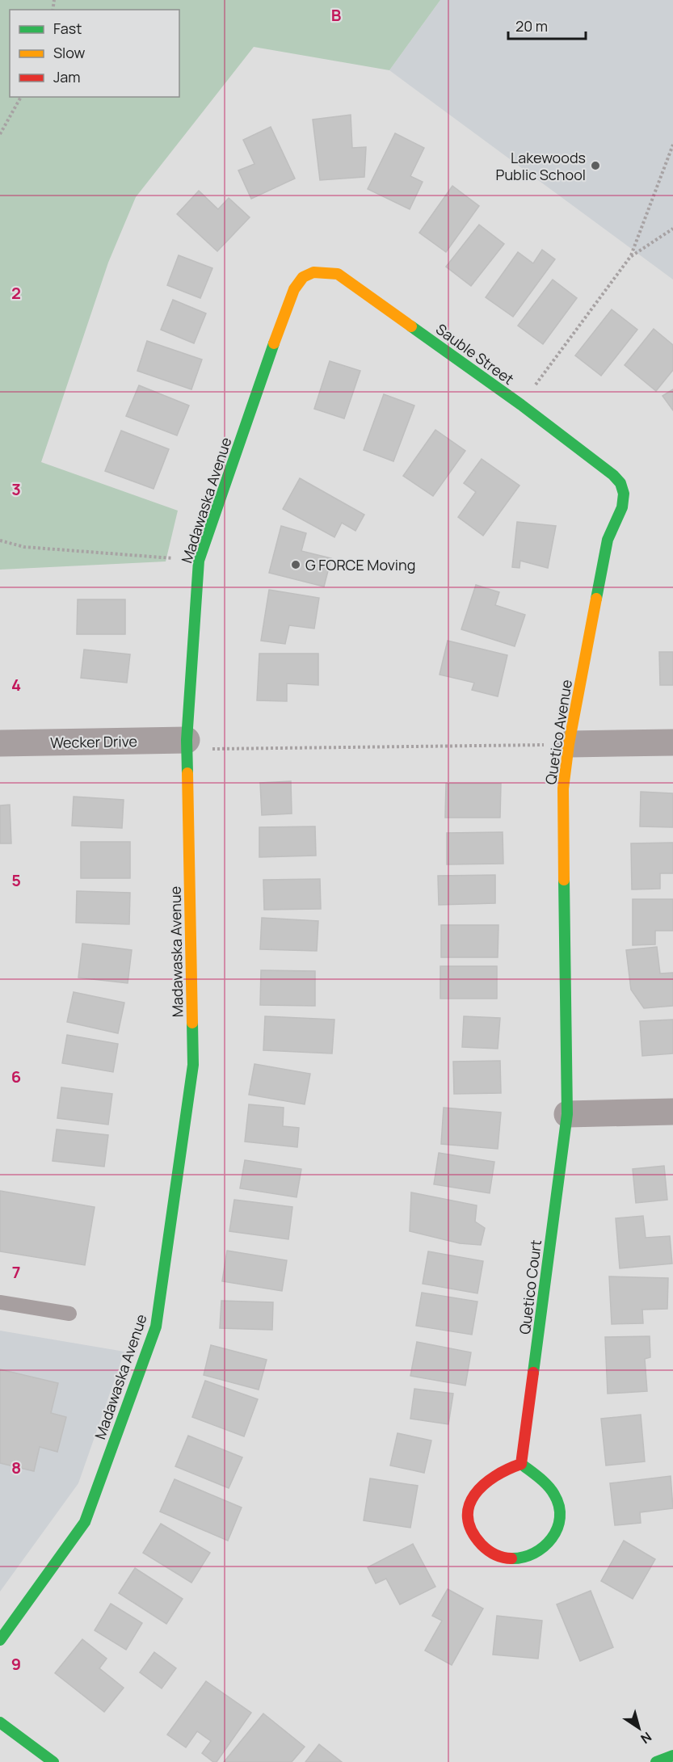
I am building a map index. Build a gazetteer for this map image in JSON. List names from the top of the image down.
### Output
{
  "streets": {
    "street": [
      "Sauble Street",
      "Madawaska Avenue",
      "Quetico Avenue",
      "Wecker Drive",
      "Quetico Court"
    ]
  },
  "crossings": [
    ["Sauble Street", "Madawaska Avenue"],
    ["Sauble Street", "Quetico Avenue"],
    ["Madawaska Avenue", "Wecker Drive"],
    ["Quetico Avenue", "Quetico Court"]
  ],
  "places": ["Lakewoods Public School", "G FORCE Moving"],
  "legend": ["Fast", "Slow", "Jam"],
  "scale_bar": "20 m",
  "north": "bottom right",
  "grid": {
    "columns": ["B"],
    "rows": [
      "2",
      "3",
      "4",
      "5",
      "6",
      "7",
      "8",
      "9"
    ]
  }
}
